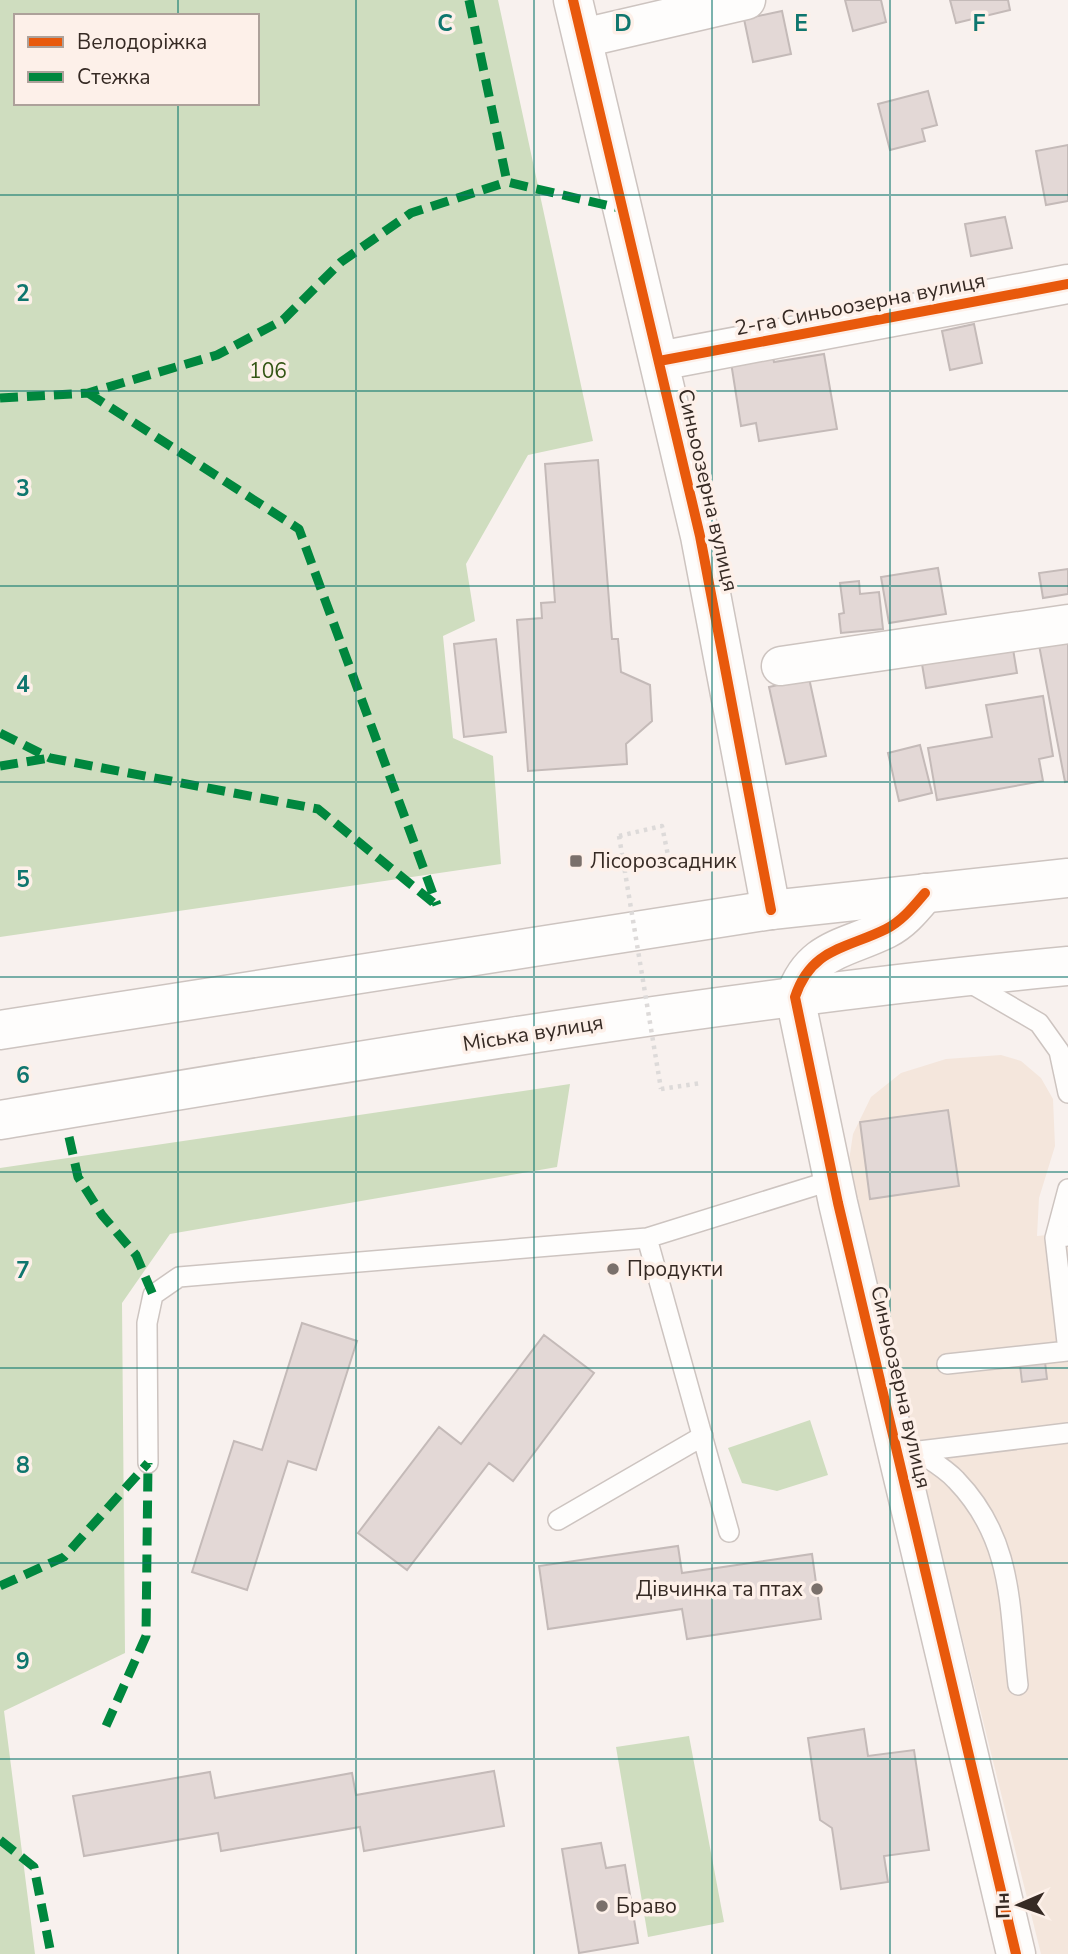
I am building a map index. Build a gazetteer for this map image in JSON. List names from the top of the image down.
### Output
{
  "streets": {
    "main road": ["2-га Синьоозерна вулиця", "Синьоозерна вулиця", "Міська вулиця"]
  },
  "crossings": [
    ["2-га Синьоозерна вулиця", "Синьоозерна вулиця"],
    ["Синьоозерна вулиця", "Міська вулиця"]
  ],
  "parks": ["106"],
  "places": {
    "transit": ["Лісорозсадник"],
    "other": ["Продукти", "Дівчинка та птах", "Браво"]
  },
  "legend": ["Велодоріжка", "Стежка"],
  "north": "left",
  "grid": {
    "columns": [
      "C",
      "D",
      "E",
      "F"
    ],
    "rows": [
      "2",
      "3",
      "4",
      "5",
      "6",
      "7",
      "8",
      "9"
    ]
  }
}
